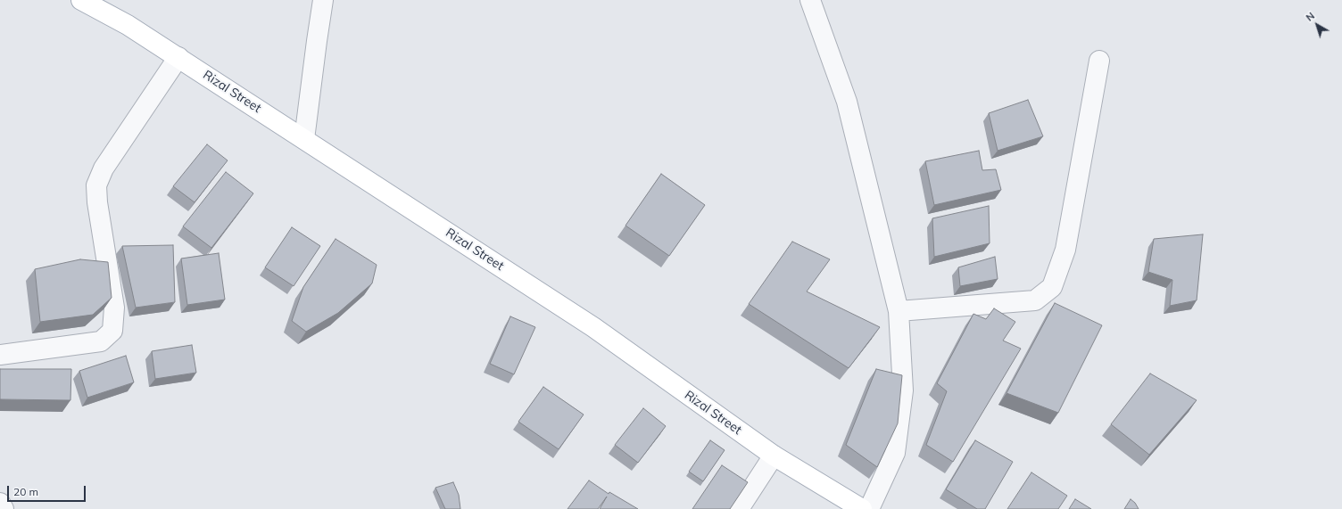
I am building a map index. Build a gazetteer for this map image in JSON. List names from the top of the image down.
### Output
{
  "streets": {
    "main road": ["Rizal Street"]
  },
  "scale_bar": "20 m",
  "north": "top left"
}
